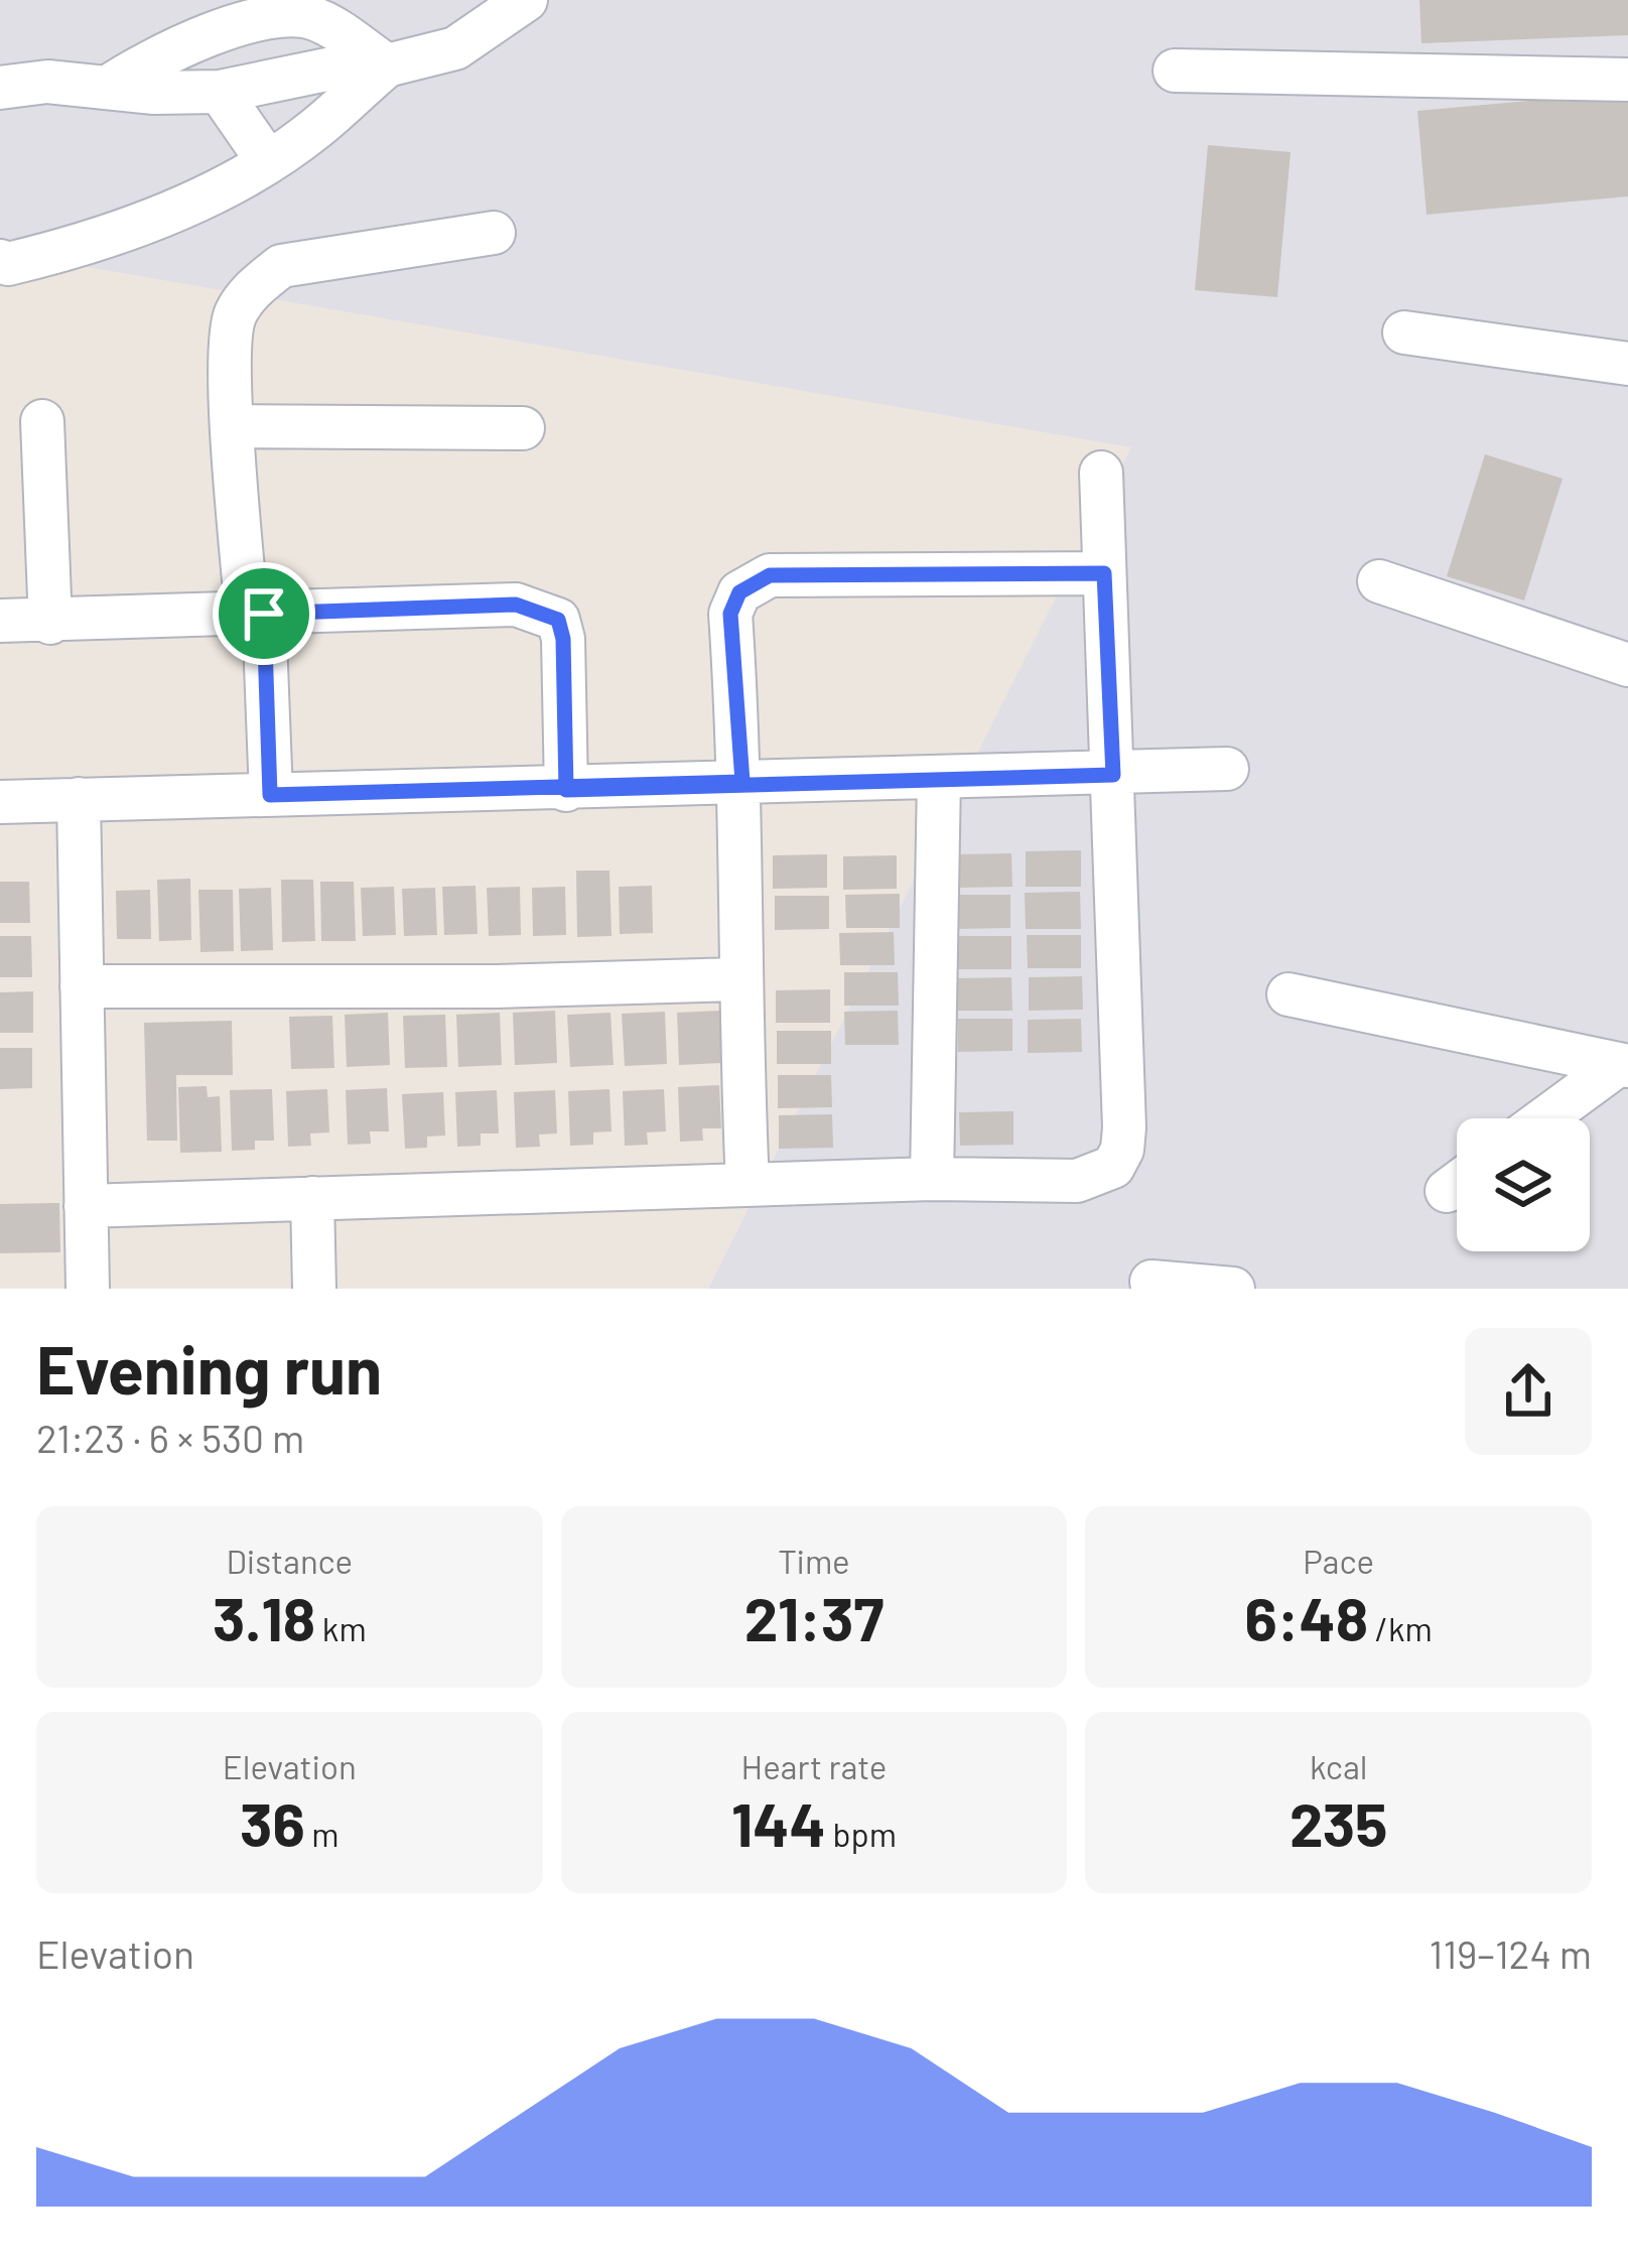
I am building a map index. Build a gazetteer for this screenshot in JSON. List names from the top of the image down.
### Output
{
  "page": {
    "heading": ["Evening run", "21:23 · 6 × 530 m"],
    "stats": [
      ["Distance", "3.18 km"],
      ["Time", "21:37"],
      ["Pace", "6:48 /km"],
      ["Elevation", "36 m"],
      ["Heart rate", "144 bpm"],
      ["kcal", "235"]
    ],
    "chart": ["Elevation", "119–124 m"]
  }
}
